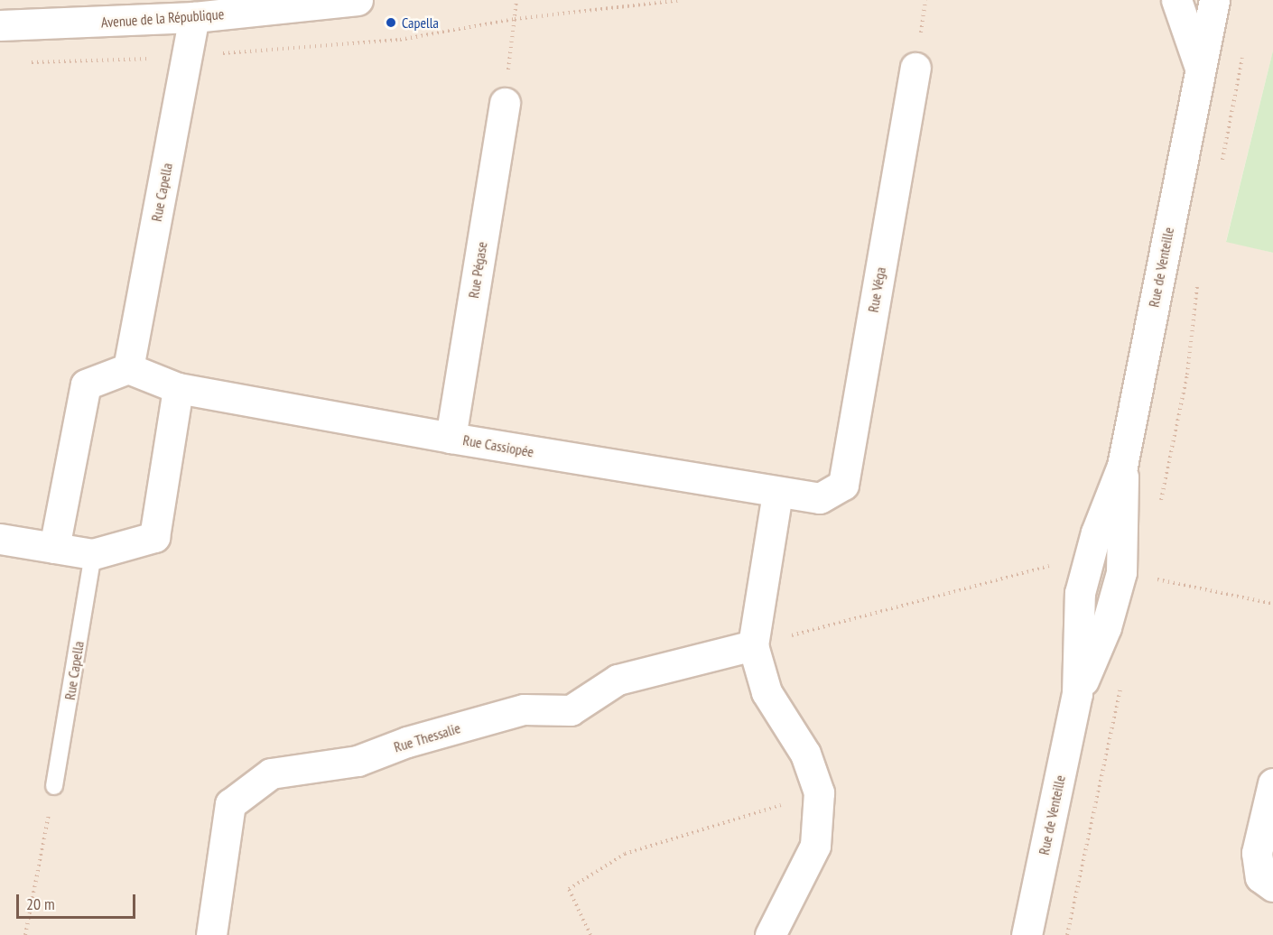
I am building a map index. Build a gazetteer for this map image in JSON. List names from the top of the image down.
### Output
{
  "streets": {
    "street": [
      "Avenue de la République",
      "Rue Capella",
      "Rue de Venteille",
      "Rue Pégase",
      "Rue Véga",
      "Rue Cassiopée",
      "Rue Thessalie"
    ]
  },
  "crossings": [
    ["Avenue de la République", "Rue Capella"],
    ["Rue Pégase", "Rue Cassiopée"],
    ["Rue Véga", "Rue Cassiopée"]
  ],
  "places": ["Capella"],
  "scale_bar": "20 m"
}
